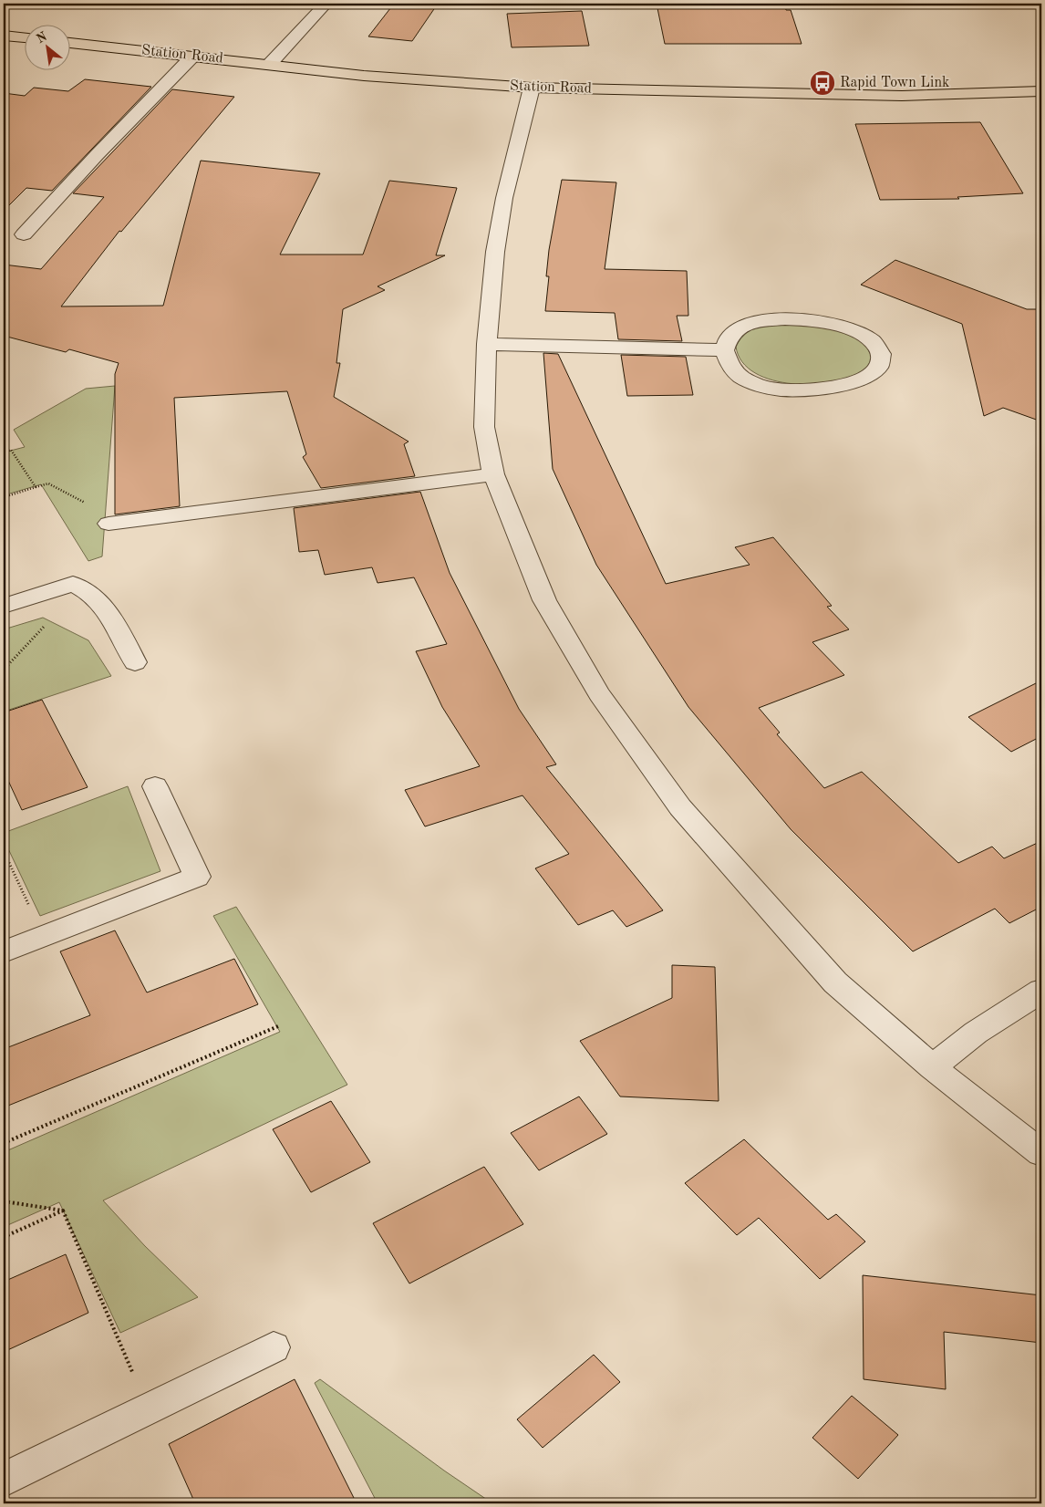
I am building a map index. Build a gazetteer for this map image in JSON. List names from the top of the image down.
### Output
{
  "streets": {
    "main road": ["Station Road"]
  },
  "places": {
    "bus stop": ["Rapid Town Link"]
  },
  "north": "top left"
}
